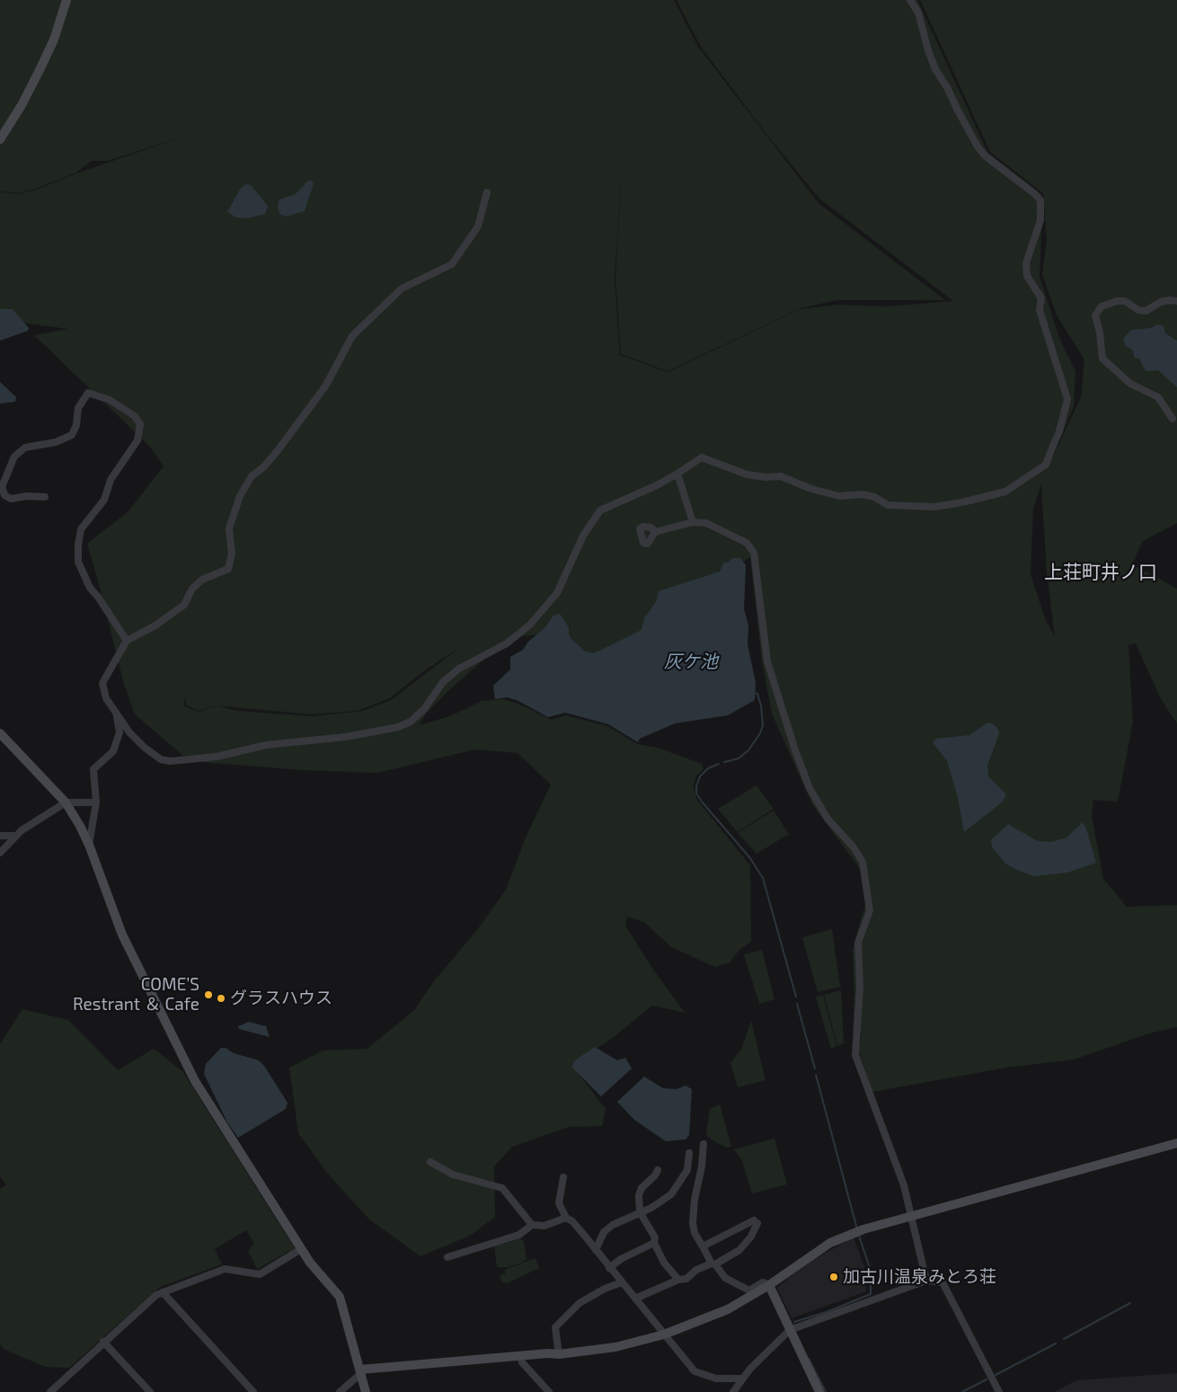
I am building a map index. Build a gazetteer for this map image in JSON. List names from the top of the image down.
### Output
{
  "districts": ["上荘町井ノ口"],
  "water": ["灰ケ池"],
  "places": ["COME’S Restrant ＆ Cafe", "グラスハウス", "加古川温泉みとろ荘"]
}
